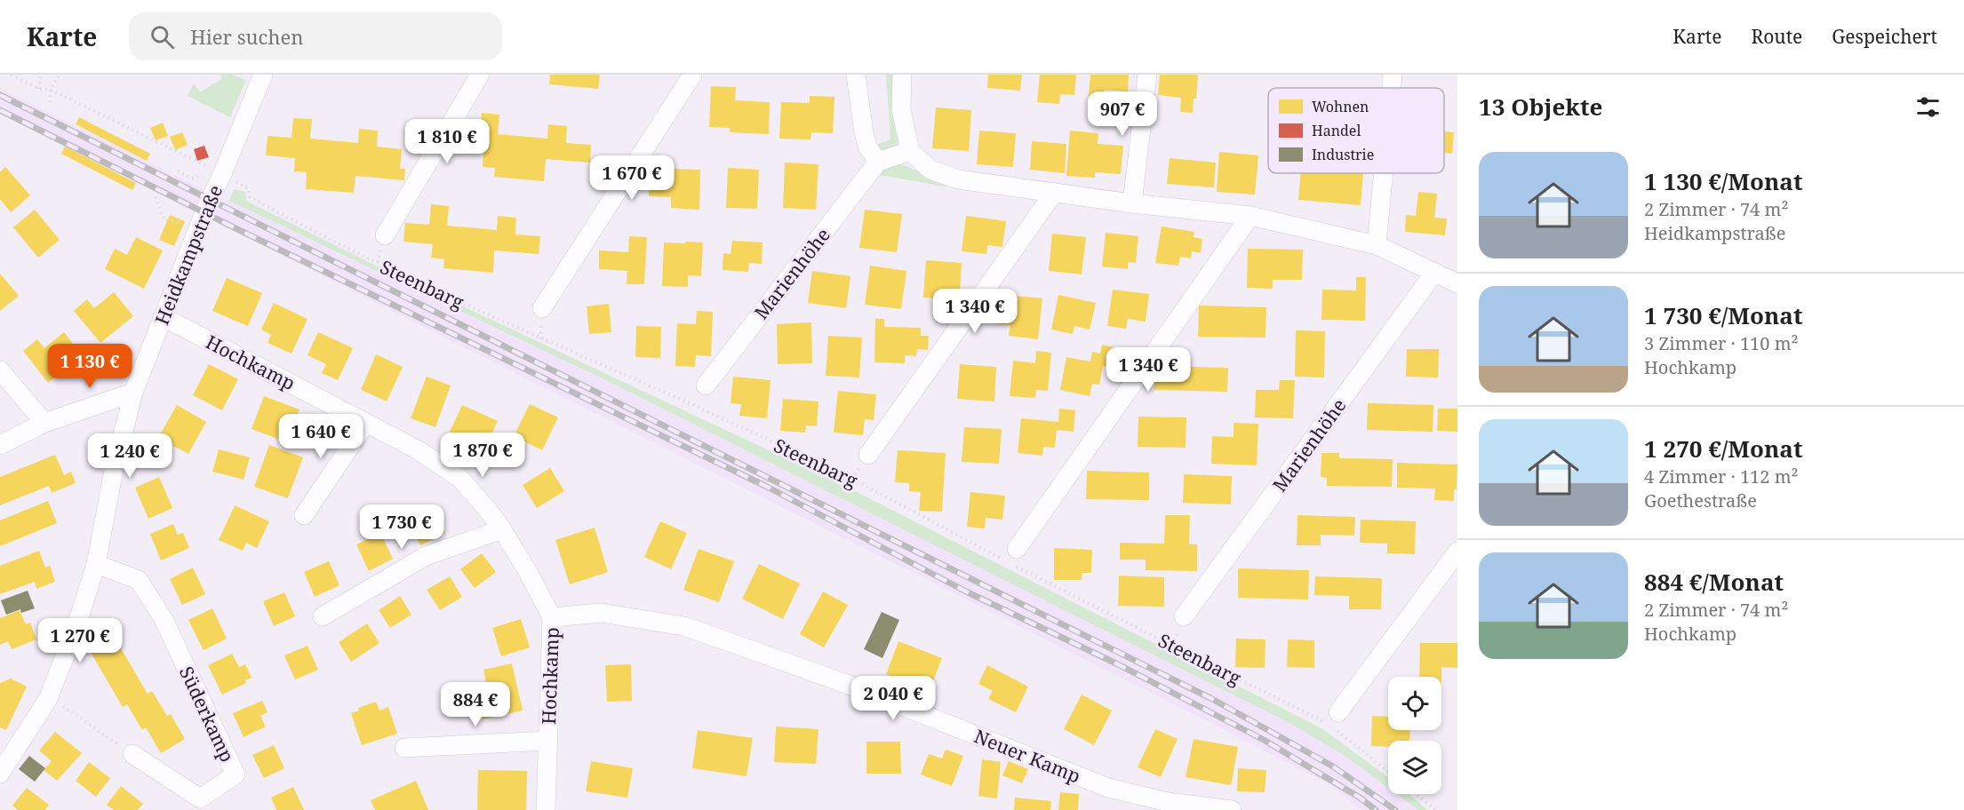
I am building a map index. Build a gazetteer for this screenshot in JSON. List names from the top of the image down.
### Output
{
  "streets": {
    "street": [
      "Heidkampstraße",
      "Marienhöhe",
      "Hochkamp",
      "Süderkamp",
      "Neuer Kamp"
    ],
    "path": ["Steenbarg"]
  },
  "crossings": [
    ["Heidkampstraße", "Steenbarg"],
    ["Heidkampstraße", "Hochkamp"],
    ["Heidkampstraße", "Süderkamp"],
    ["Hochkamp", "Neuer Kamp"]
  ],
  "legend": ["Wohnen", "Handel", "Industrie"],
  "page": {
    "header": "Karte",
    "search": "Hier suchen",
    "nav": ["Karte", "Route", "Gespeichert"],
    "heading": "13 Objekte",
    "price": [
      "907 €",
      "1 810 €",
      "1 670 €",
      "1 340 €",
      "1 130 €",
      "1 340 €",
      "1 640 €",
      "1 870 €",
      "1 240 €",
      "1 730 €",
      "1 270 €",
      "2 040 €",
      "884 €"
    ],
    "list": [
      {
        "name": "1 130 €/Monat",
        "note": "2 Zimmer · 74 m² · Heidkampstraße"
      },
      {
        "name": "1 730 €/Monat",
        "note": "3 Zimmer · 110 m² · Hochkamp"
      },
      {
        "name": "1 270 €/Monat",
        "note": "4 Zimmer · 112 m² · Goethestraße"
      },
      {
        "name": "884 €/Monat",
        "note": "2 Zimmer · 74 m² · Hochkamp"
      }
    ]
  }
}
